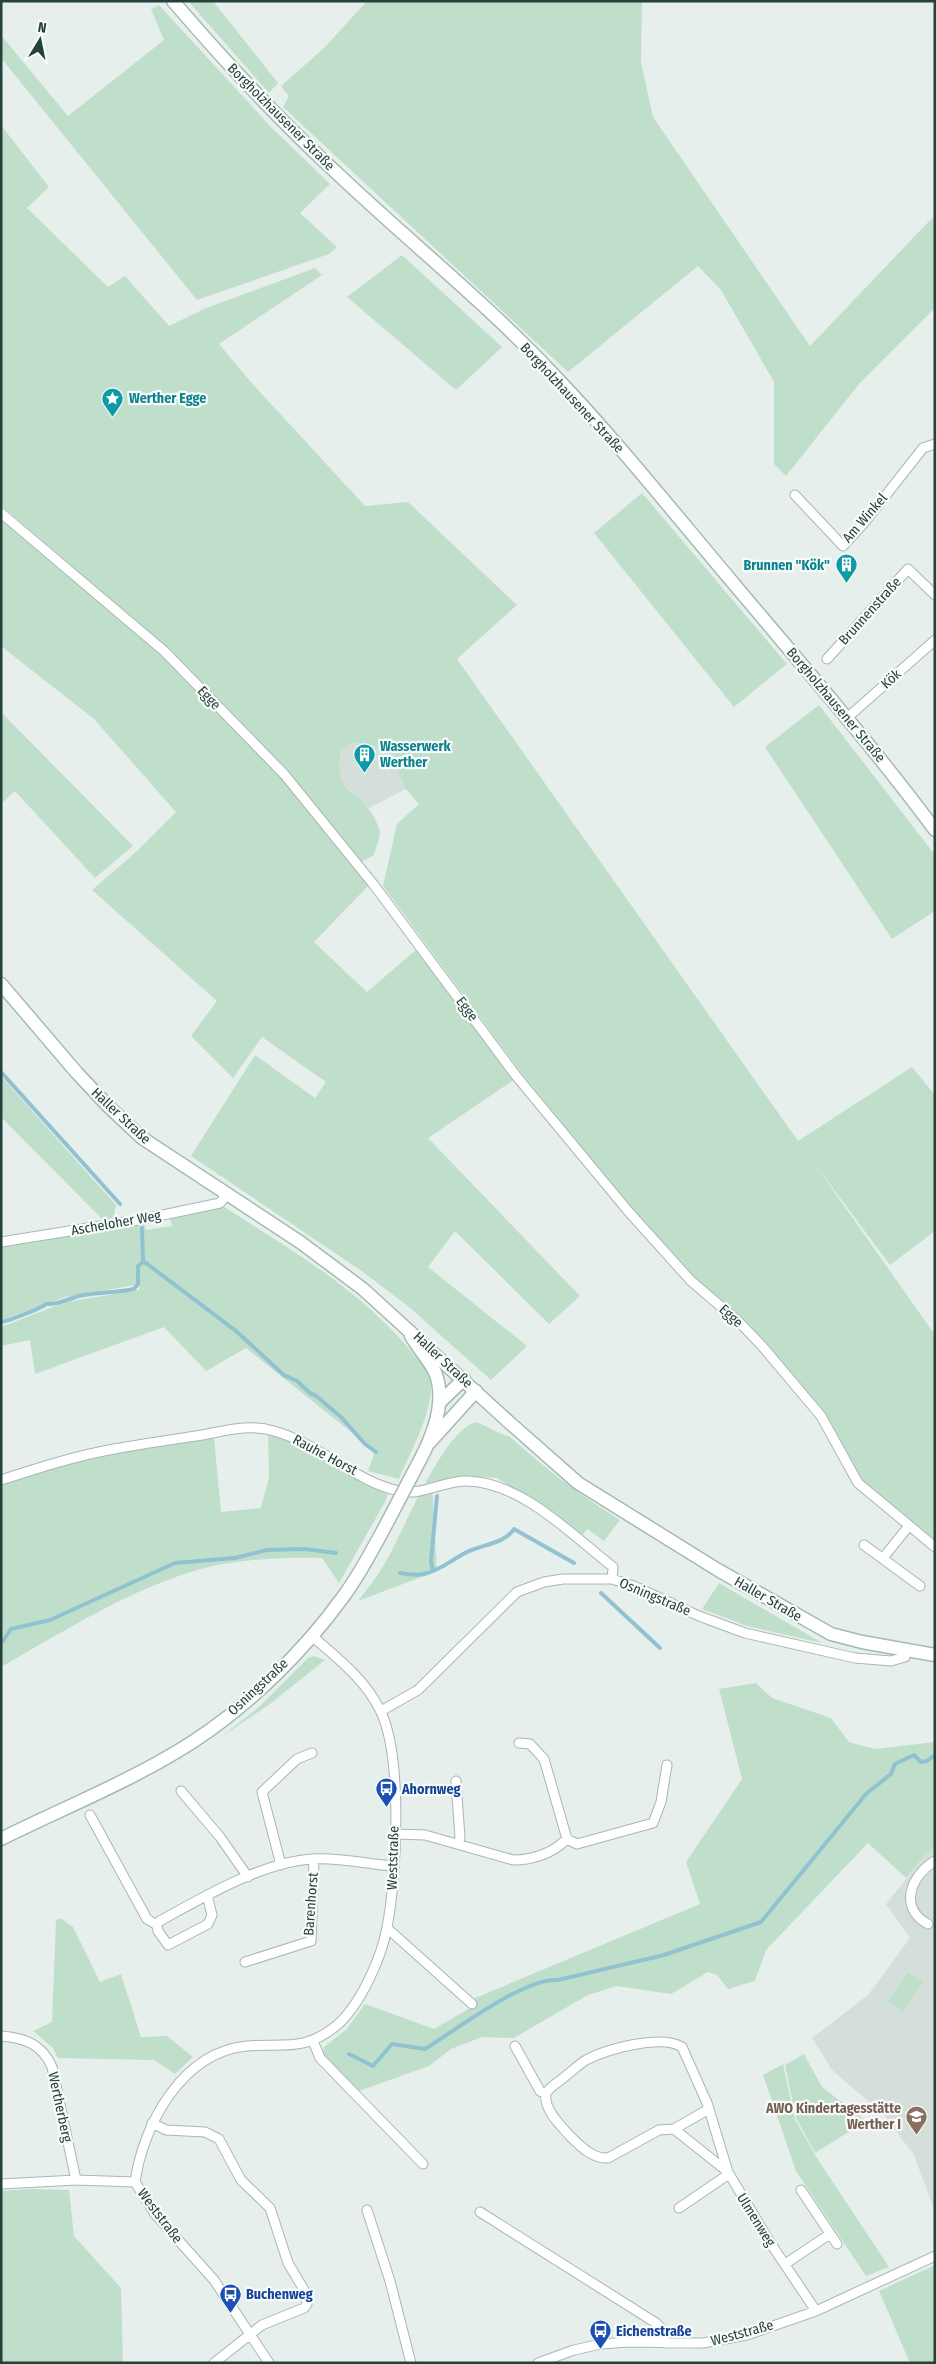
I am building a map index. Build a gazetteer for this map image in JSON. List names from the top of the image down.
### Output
{
  "streets": {
    "street": [
      "Borgholzhausener Straße",
      "Am Winkel",
      "Brunnenstraße",
      "Kök",
      "Egge",
      "Haller Straße",
      "Ascheloher Weg",
      "Rauhe Horst",
      "Osningstraße",
      "Weststraße",
      "Barenhorst",
      "Wertherberg",
      "Ulmenweg"
    ]
  },
  "crossings": [
    ["Borgholzhausener Straße", "Kök"],
    ["Haller Straße", "Ascheloher Weg"],
    ["Haller Straße", "Osningstraße"],
    ["Rauhe Horst", "Osningstraße"],
    ["Osningstraße", "Weststraße"],
    ["Weststraße", "Barenhorst"],
    ["Weststraße", "Ulmenweg"]
  ],
  "places": {
    "place": ["Werther Egge"],
    "building": ["Brunnen \"Kök\"", "Wasserwerk Werther"],
    "bus stop": ["Ahornweg", "Buchenweg", "Eichenstraße"],
    "school or university": ["AWO Kindertagesstätte Werther I"]
  },
  "north": "top"
}
